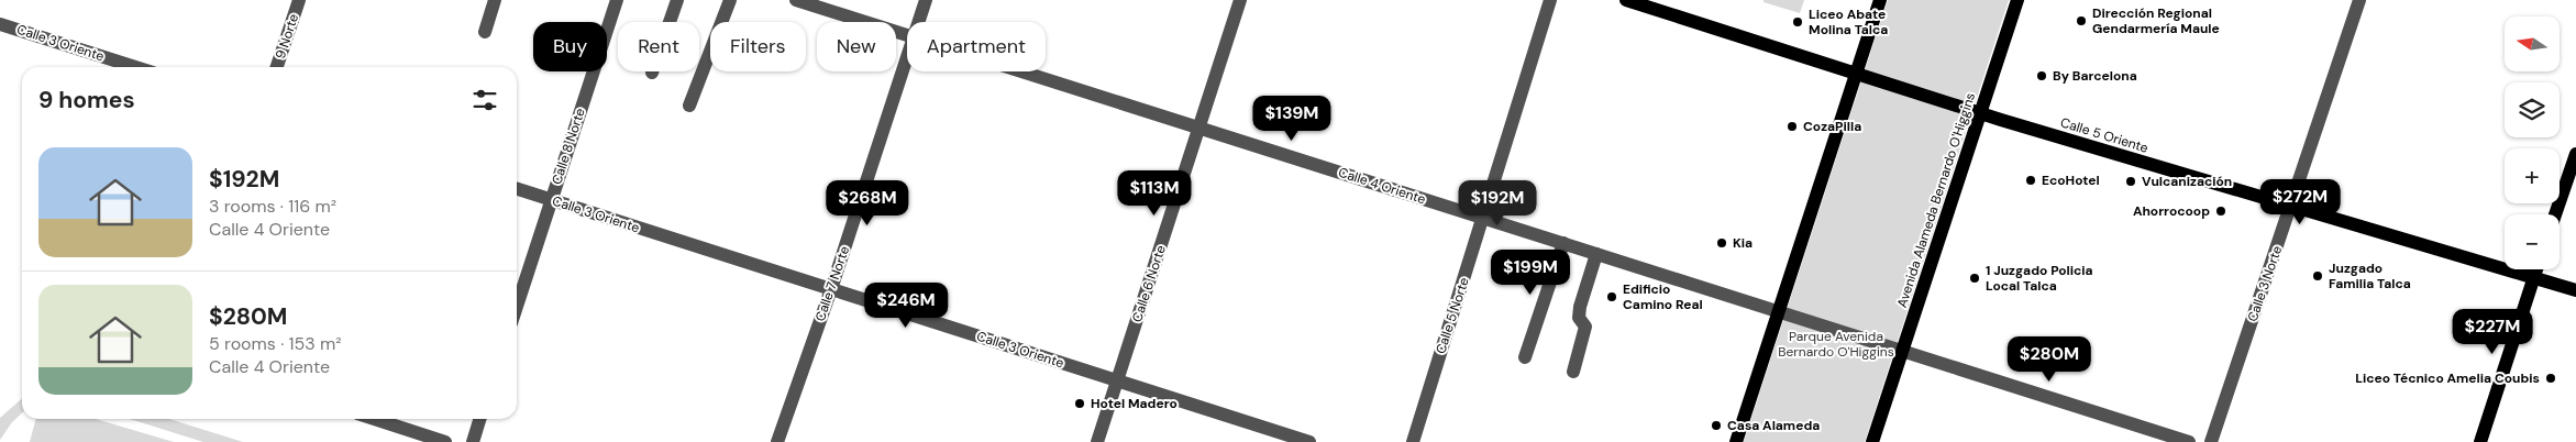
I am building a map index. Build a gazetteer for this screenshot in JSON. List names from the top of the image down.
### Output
{
  "streets": {
    "main road": ["Calle 5 Oriente", "Avenida Alameda Bernardo O'Higgins"],
    "street": [
      "9 Norte",
      "Calle 3 Oriente",
      "Calle 8 Norte",
      "Calle 4 Oriente",
      "Calle 7 Norte",
      "Calle 6 Norte",
      "Calle 3 Norte",
      "Calle 5 Norte"
    ]
  },
  "crossings": [
    ["Calle 3 Oriente", "Calle 8 Norte"],
    ["Calle 3 Oriente", "Calle 7 Norte"],
    ["Calle 3 Oriente", "Calle 6 Norte"],
    ["Calle 5 Oriente", "Avenida Alameda Bernardo O'Higgins"],
    ["Calle 5 Oriente", "Calle 3 Norte"],
    ["Calle 4 Oriente", "Avenida Alameda Bernardo O'Higgins"],
    ["Calle 4 Oriente", "Calle 6 Norte"],
    ["Calle 4 Oriente", "Calle 5 Norte"]
  ],
  "parks": ["Parque Avenida Bernardo O'Higgins"],
  "places": [
    "Dirección Regional Gendarmería Maule",
    "Liceo Abate Molina Talca",
    "By Barcelona",
    "CozaPilla",
    "EcoHotel",
    "Vulcanización",
    "Ahorrocoop",
    "Kia",
    "Juzgado Familia Talca",
    "1 Juzgado Policia Local Talca",
    "Edificio Camino Real",
    "Liceo Técnico Amelia Coubis",
    "Hotel Madero",
    "Casa Alameda"
  ],
  "north": "left",
  "page": {
    "map_buttons": ["+", "−"],
    "chip": [
      "Buy",
      "Rent",
      "Filters",
      "New",
      "Apartment"
    ],
    "heading": "9 homes",
    "price": [
      "$139M",
      "$113M",
      "$272M",
      "$268M",
      "$192M",
      "$199M",
      "$246M",
      "$227M",
      "$280M"
    ],
    "list": [
      {
        "name": "$192M",
        "note": "3 rooms · 116 m² · Calle 4 Oriente"
      },
      {
        "name": "$280M",
        "note": "5 rooms · 153 m² · Calle 4 Oriente"
      }
    ]
  }
}
